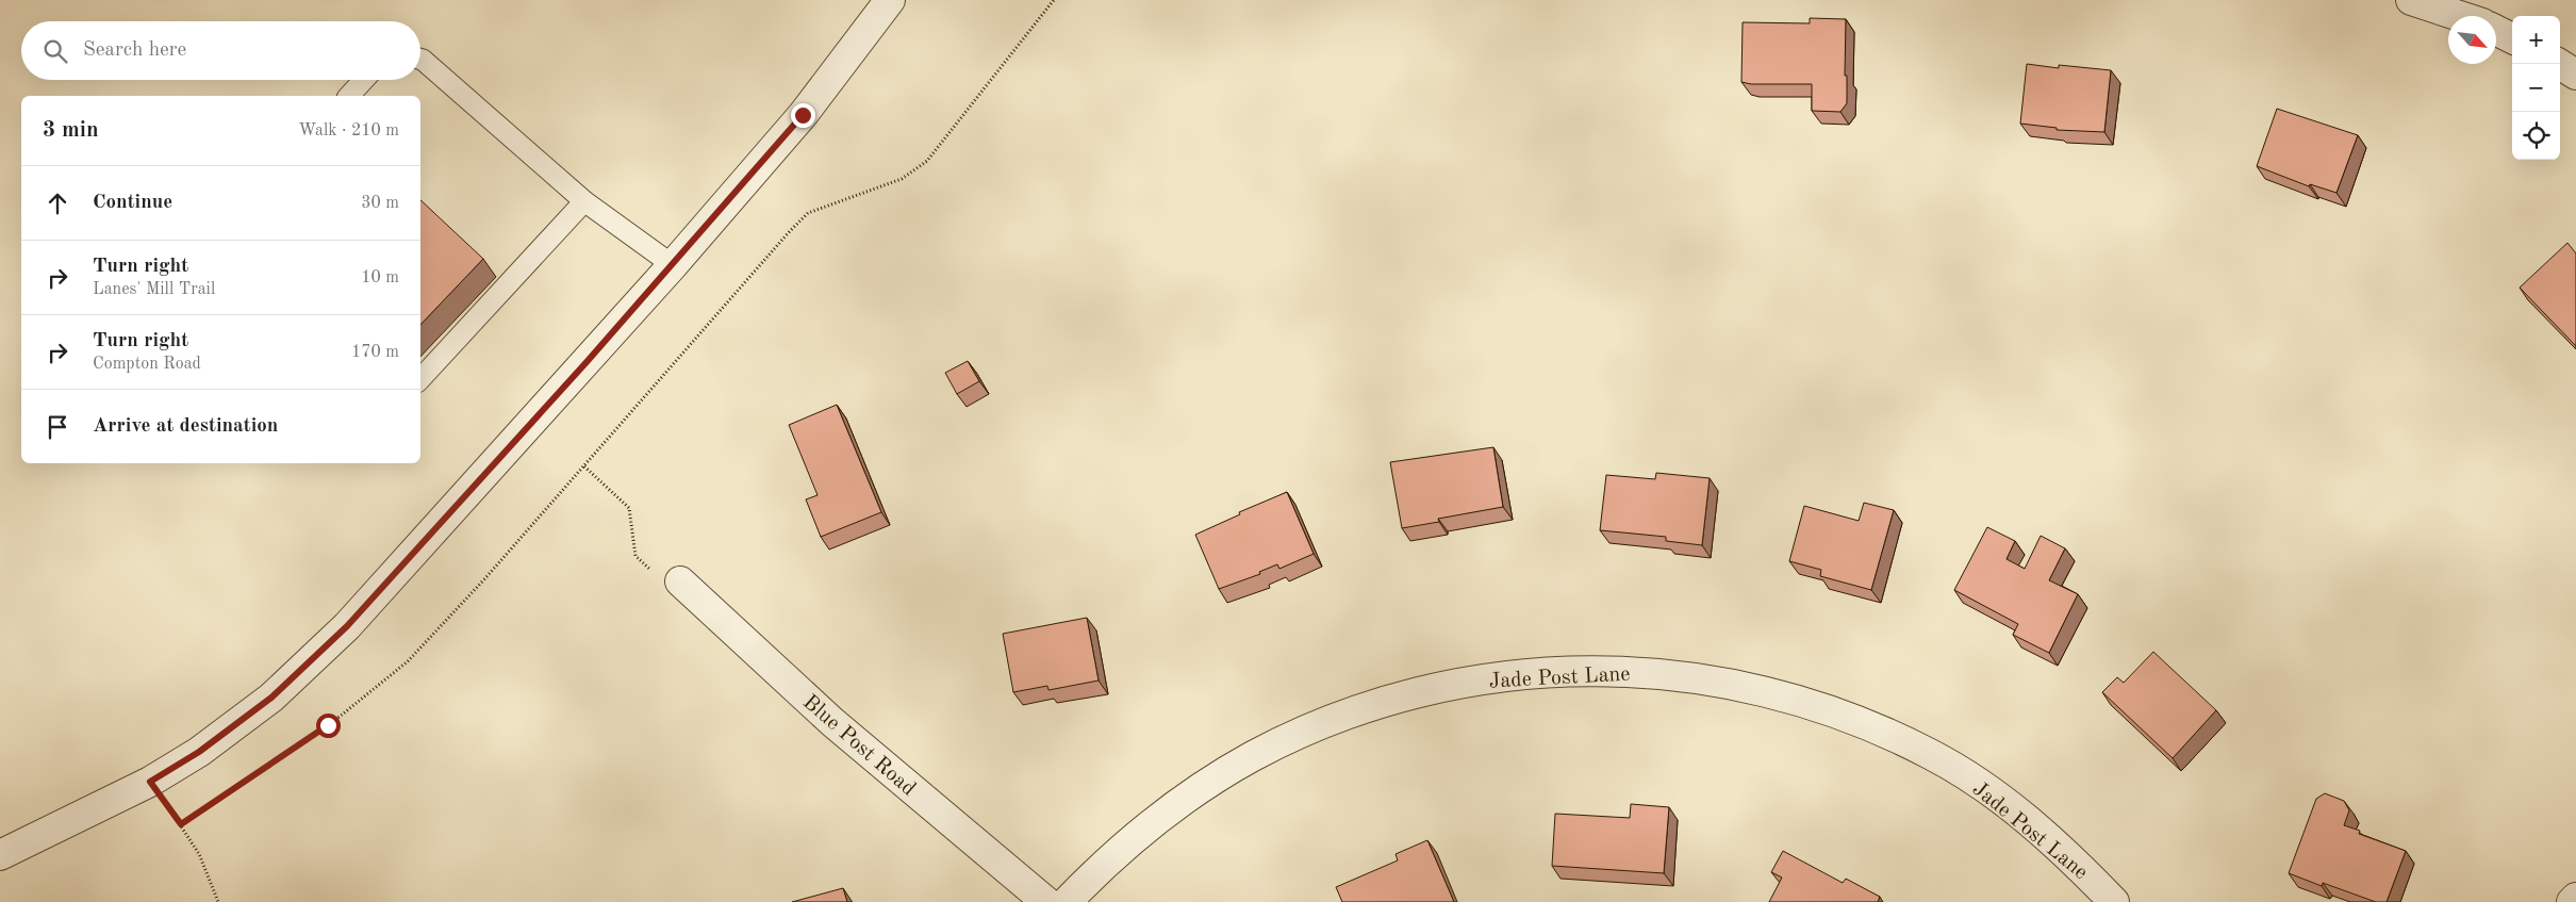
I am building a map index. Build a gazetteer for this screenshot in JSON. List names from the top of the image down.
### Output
{
  "streets": {
    "street": ["Jade Post Lane", "Blue Post Road"]
  },
  "north": "bottom right",
  "page": {
    "map_buttons": ["+", "−"],
    "search": "Search here",
    "heading": ["3 min", "Walk · 210 m"],
    "list": [
      ["Continue", "30 m"],
      ["Turn right", "Lanes' Mill Trail", "10 m"],
      ["Turn right", "Compton Road", "170 m"],
      "Arrive at destination"
    ]
  }
}
